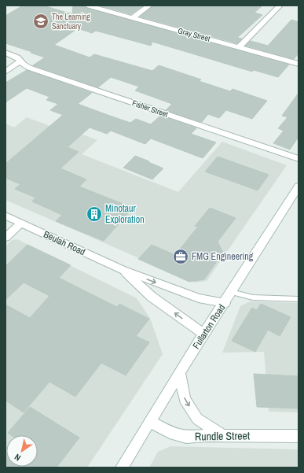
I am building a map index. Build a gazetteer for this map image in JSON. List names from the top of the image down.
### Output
{
  "streets": {
    "street": [
      "Gray Street",
      "Fisher Street",
      "Beulah Road",
      "Fullarton Road",
      "Rundle Street"
    ]
  },
  "crossings": [
    ["Beulah Road", "Fullarton Road"],
    ["Fullarton Road", "Rundle Street"]
  ],
  "places": {
    "school or university": ["The Learning Sanctuary"],
    "building": ["Minotaur Exploration"],
    "office": ["FMG Engineering"]
  },
  "north": "bottom left"
}
